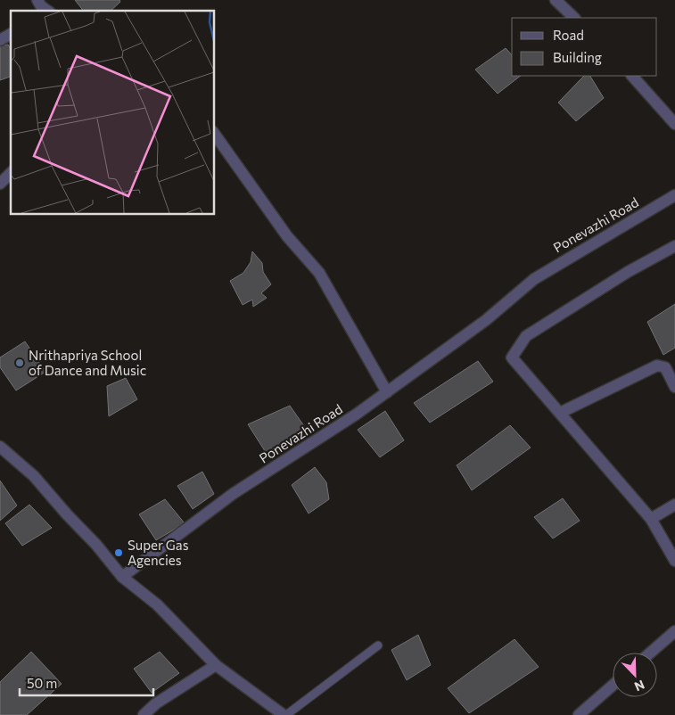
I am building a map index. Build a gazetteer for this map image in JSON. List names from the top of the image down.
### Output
{
  "streets": {
    "street": ["Ponevazhi Road"]
  },
  "places": ["Nrithapriya School of Dance and Music", "Super Gas Agencies"],
  "legend": ["Road", "Building"],
  "scale_bar": "50 m",
  "north": "bottom right"
}
